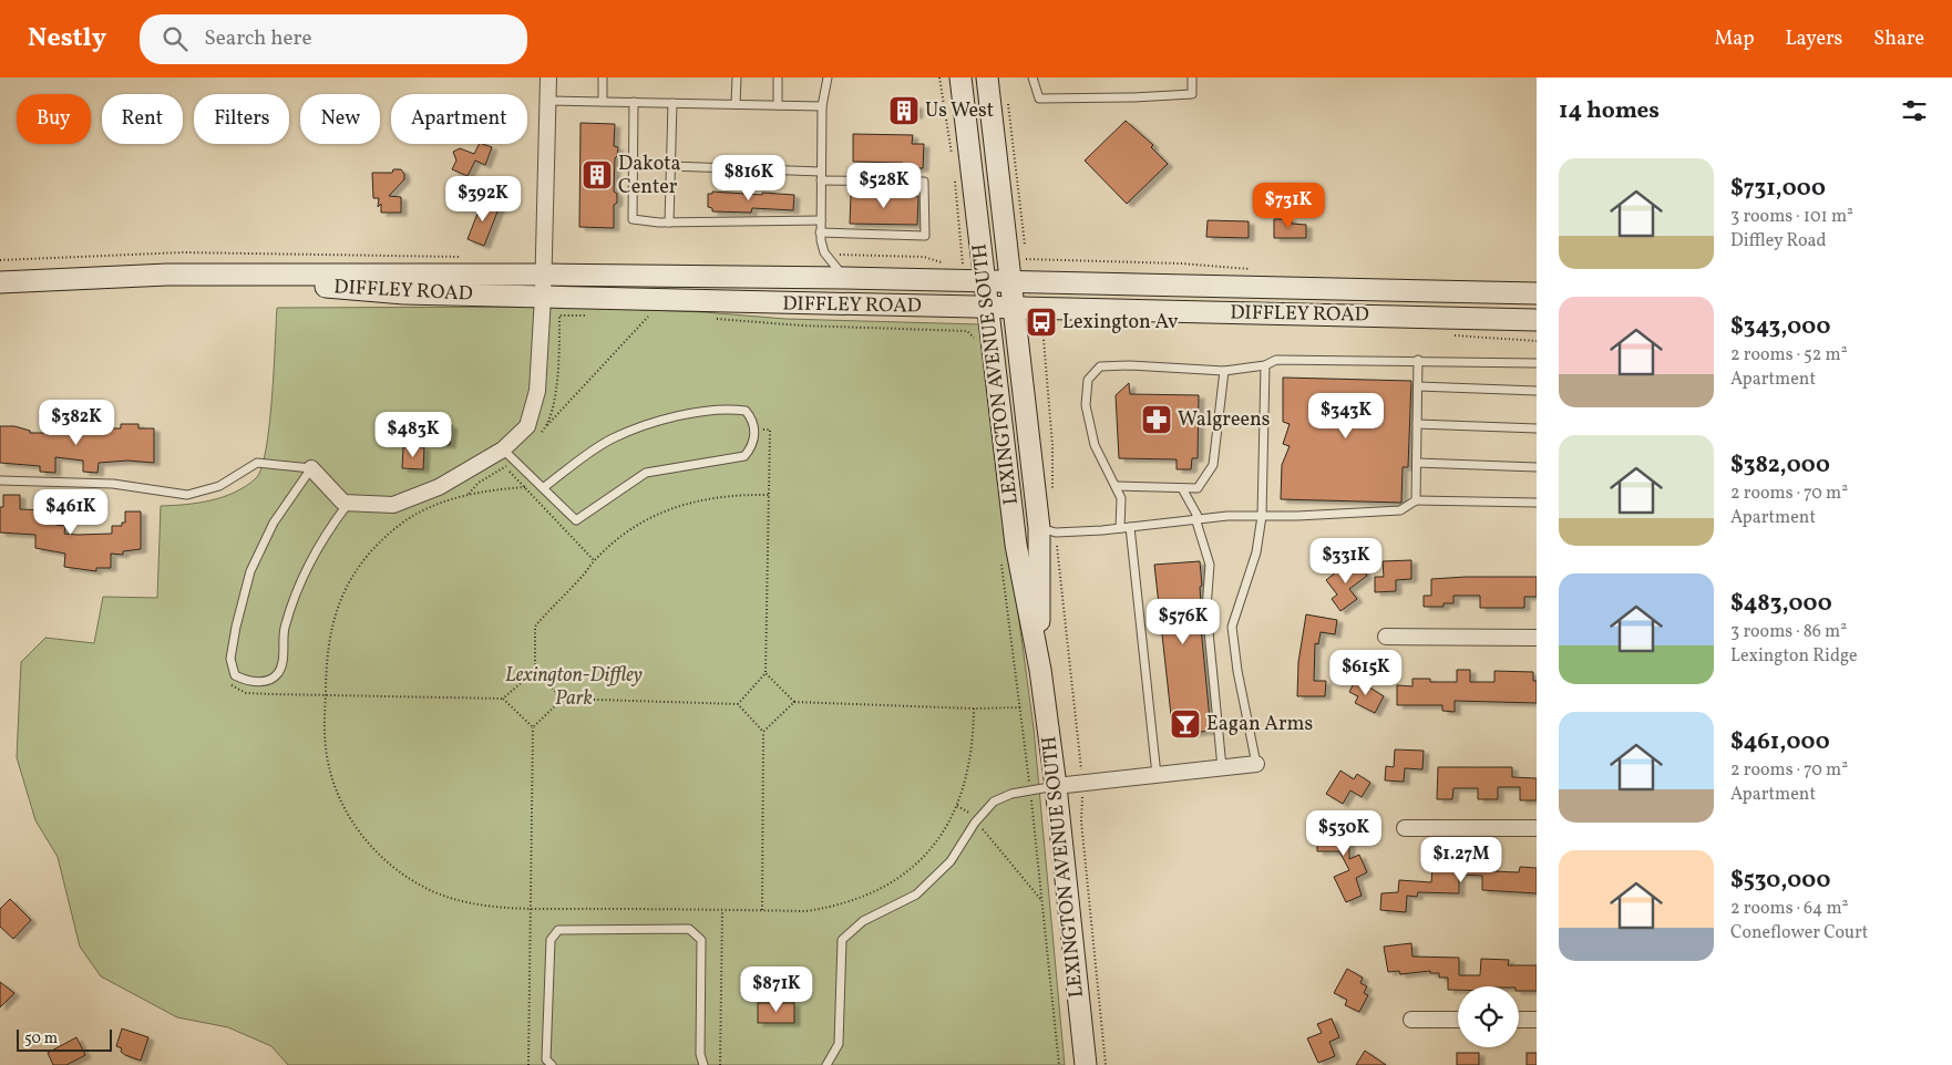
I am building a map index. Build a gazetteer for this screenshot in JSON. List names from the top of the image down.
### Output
{
  "streets": {
    "main road": ["DIFFLEY ROAD", "LEXINGTON AVENUE SOUTH"]
  },
  "crossings": [
    ["DIFFLEY ROAD", "LEXINGTON AVENUE SOUTH"]
  ],
  "parks": ["Lexington-Diffley Park"],
  "places": {
    "building": ["Us West", "Dakota Center"],
    "bus stop": ["Lexington Av"],
    "pharmacy": ["Walgreens"],
    "bar": ["Eagan Arms"]
  },
  "scale_bar": "50 m",
  "page": {
    "header": "Nestly",
    "search": "Search here",
    "nav": ["Map", "Layers", "Share"],
    "heading": "14 homes",
    "chip": [
      "Buy",
      "Rent",
      "Filters",
      "New",
      "Apartment"
    ],
    "list": [
      {
        "name": "$731,000",
        "note": "3 rooms · 101 m² · Diffley Road"
      },
      {
        "name": "$343,000",
        "note": "2 rooms · 52 m² · Apartment"
      },
      {
        "name": "$382,000",
        "note": "2 rooms · 70 m² · Apartment"
      },
      {
        "name": "$483,000",
        "note": "3 rooms · 86 m² · Lexington Ridge"
      },
      {
        "name": "$461,000",
        "note": "2 rooms · 70 m² · Apartment"
      },
      {
        "name": "$530,000",
        "note": "2 rooms · 64 m² · Coneflower Court"
      }
    ],
    "price": [
      "$816K",
      "$528K",
      "$392K",
      "$731K",
      "$343K",
      "$382K",
      "$483K",
      "$461K",
      "$331K",
      "$576K",
      "$615K",
      "$530K",
      "$1.27M",
      "$871K"
    ],
    "scale": "50 m"
  }
}
